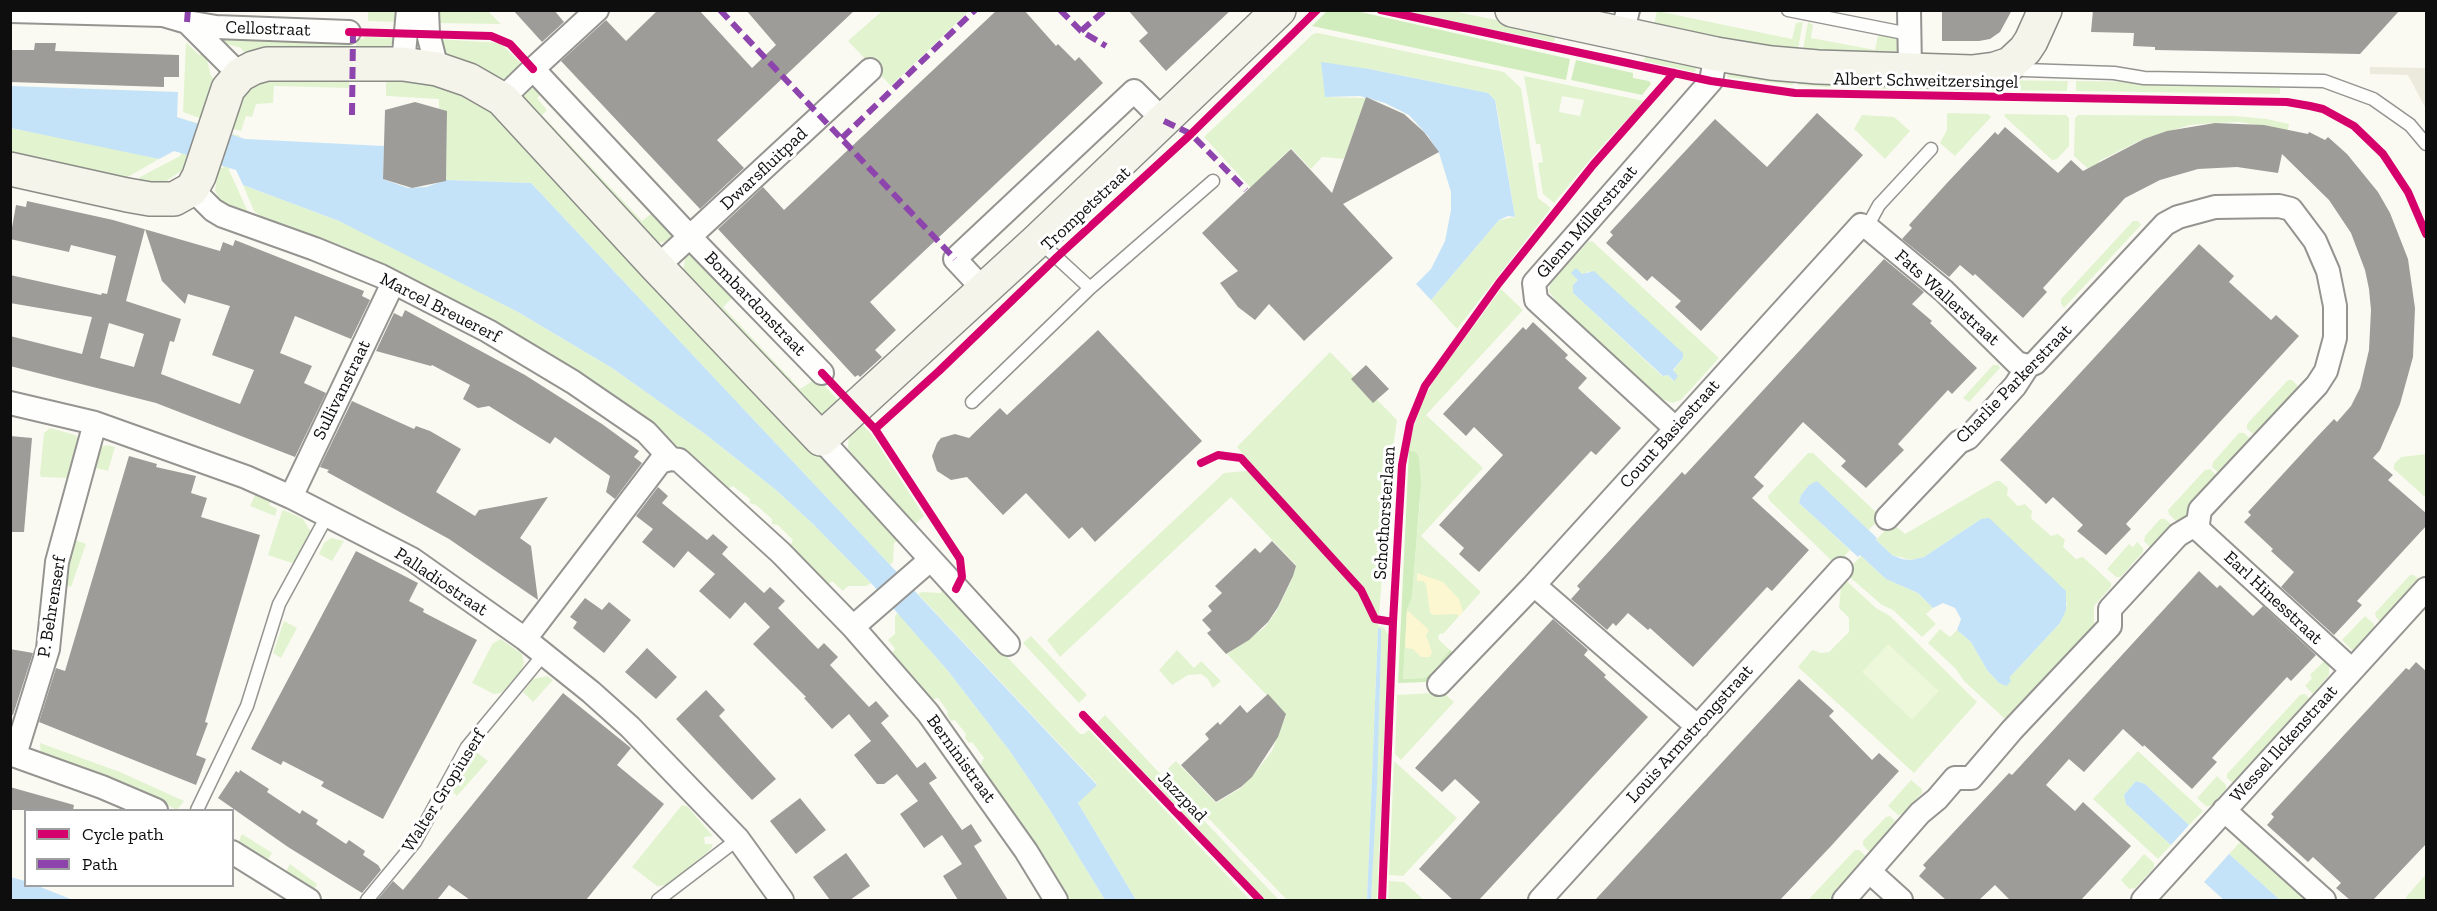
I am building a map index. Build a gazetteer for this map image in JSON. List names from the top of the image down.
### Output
{
  "streets": {
    "street": [
      "Cellostraat",
      "Albert Schweitzersingel",
      "Dwarsfluitpad",
      "Trompetstraat",
      "Glenn Millerstraat",
      "Fats Wallerstraat",
      "Bombardonstraat",
      "Marcel Breuererf",
      "Charlie Parkerstraat",
      "Sullivanstraat",
      "Count Basiestraat",
      "Palladiostraat",
      "Earl Hinesstraat",
      "P. Behrenserf",
      "Louis Armstrongstraat",
      "Wessel Ilckenstraat",
      "Berninistraat"
    ],
    "lane": ["Walter Gropiuserf"],
    "cycle path": ["Schothorsterlaan", "Jazzpad"]
  },
  "crossings": [
    ["Albert Schweitzersingel", "Glenn Millerstraat"],
    ["Dwarsfluitpad", "Bombardonstraat"],
    ["Glenn Millerstraat", "Count Basiestraat"],
    ["Fats Wallerstraat", "Charlie Parkerstraat"],
    ["Fats Wallerstraat", "Count Basiestraat"],
    ["Marcel Breuererf", "Sullivanstraat"],
    ["Marcel Breuererf", "Berninistraat"],
    ["Charlie Parkerstraat", "Earl Hinesstraat"],
    ["Sullivanstraat", "Palladiostraat"],
    ["Palladiostraat", "P. Behrenserf"],
    ["Palladiostraat", "Walter Gropiuserf"],
    ["Earl Hinesstraat", "Wessel Ilckenstraat"]
  ],
  "legend": ["Cycle path", "Path"]
}
